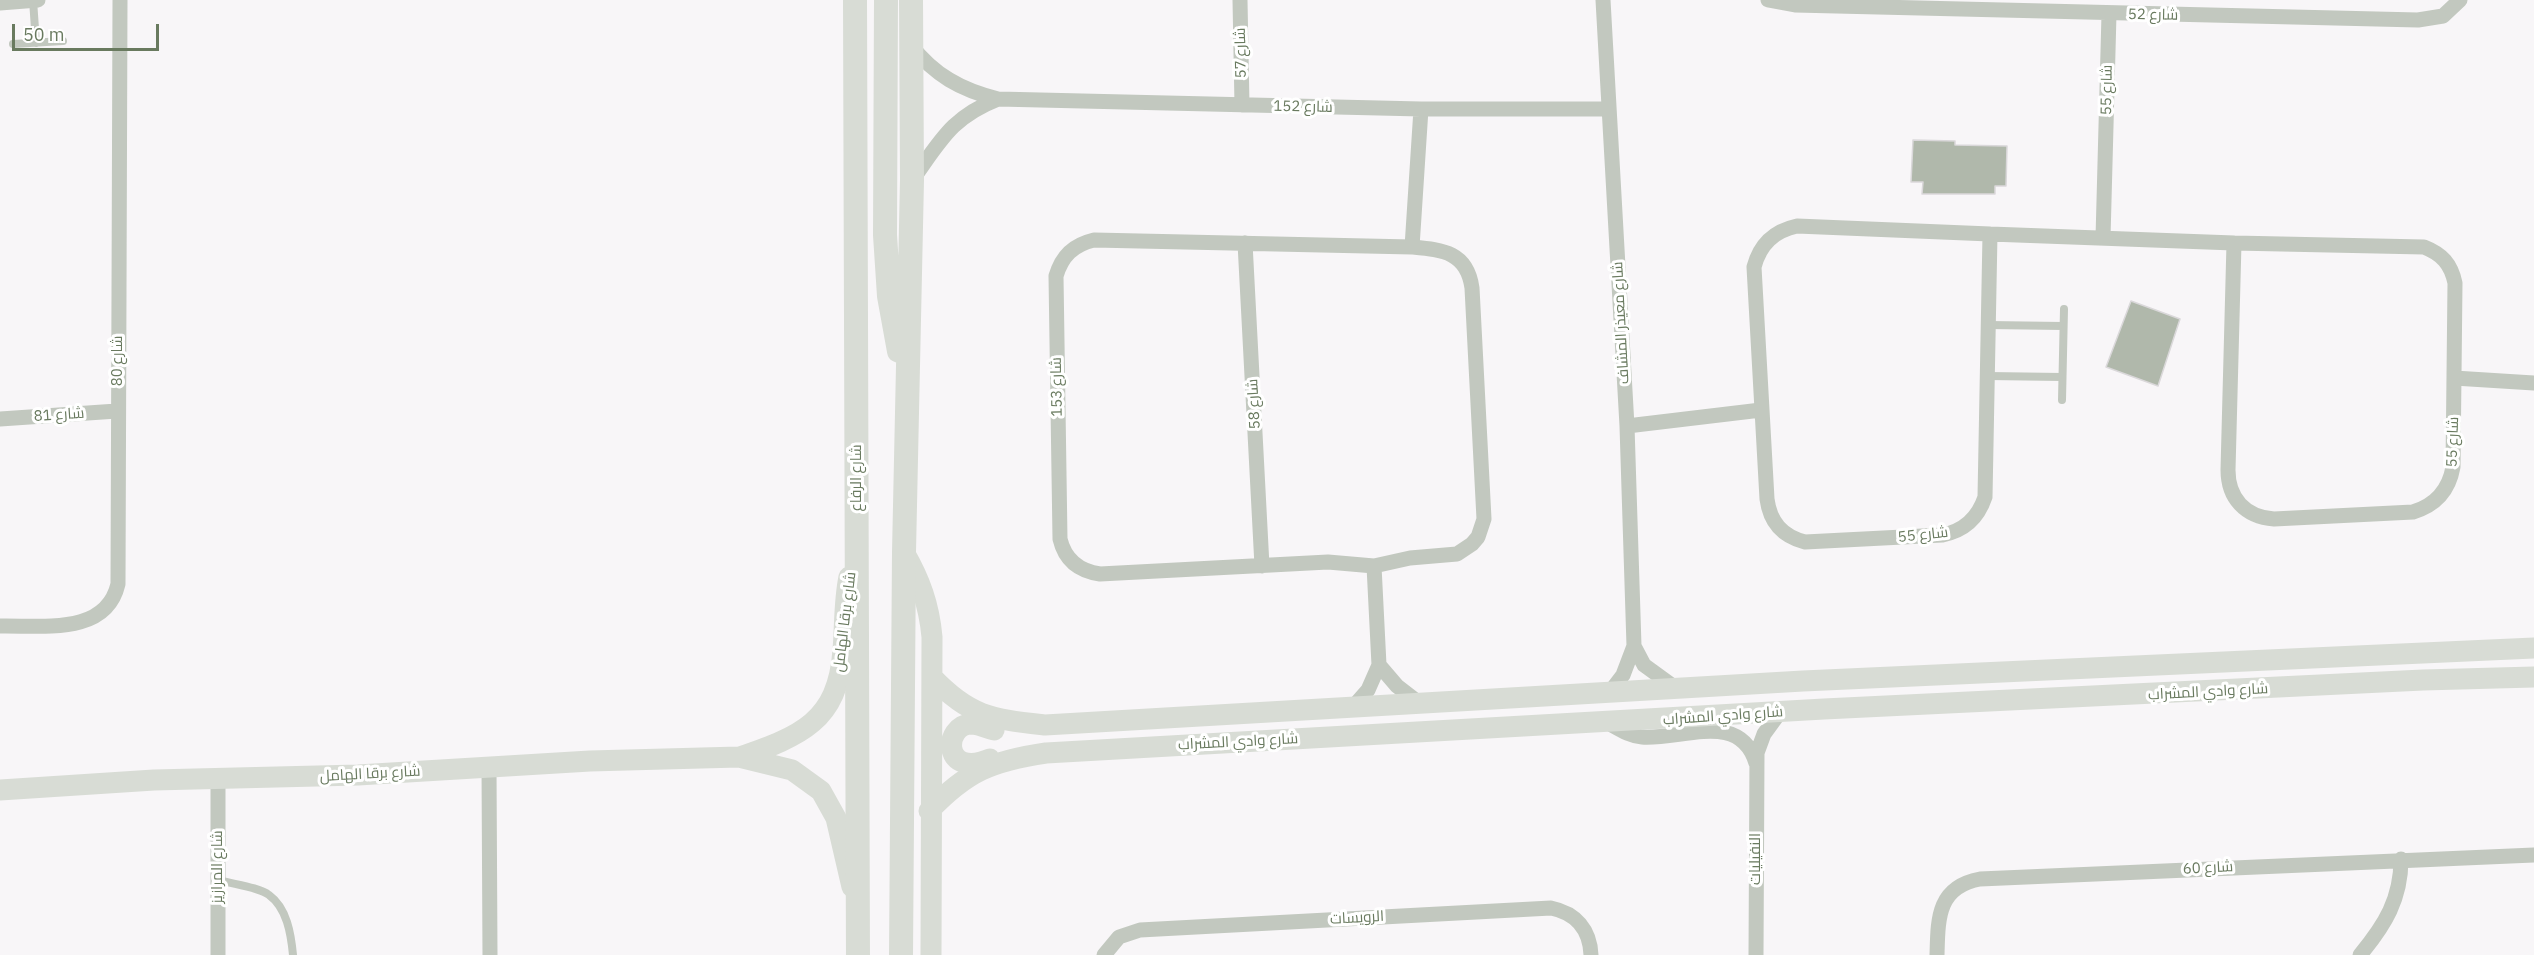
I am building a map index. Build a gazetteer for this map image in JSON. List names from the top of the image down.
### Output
{
  "streets": {
    "main road": ["شارع الرفاع"],
    "street": [
      "شارع 52",
      "شارع 57",
      "شارع 55",
      "شارع 152",
      "شارع معيذر المشاف",
      "شارع 80",
      "شارع 153",
      "شارع 58",
      "شارع 81",
      "شارع برقا الهامل",
      "شارع وادي المشراب",
      "النفيليات",
      "شارع المرازيز",
      "شارع 60",
      "الرويسات"
    ]
  },
  "crossings": [
    ["شارع 52", "شارع 55"],
    ["شارع 57", "شارع 152"],
    ["شارع 152", "شارع معيذر المشاف"],
    ["شارع معيذر المشاف", "شارع وادي المشراب"],
    ["شارع 80", "شارع 81"],
    ["شارع 153", "شارع 58"],
    ["شارع الرفاع", "شارع برقا الهامل"],
    ["شارع برقا الهامل", "شارع المرازيز"],
    ["شارع وادي المشراب", "النفيليات"]
  ],
  "scale_bar": "50 m"
}
